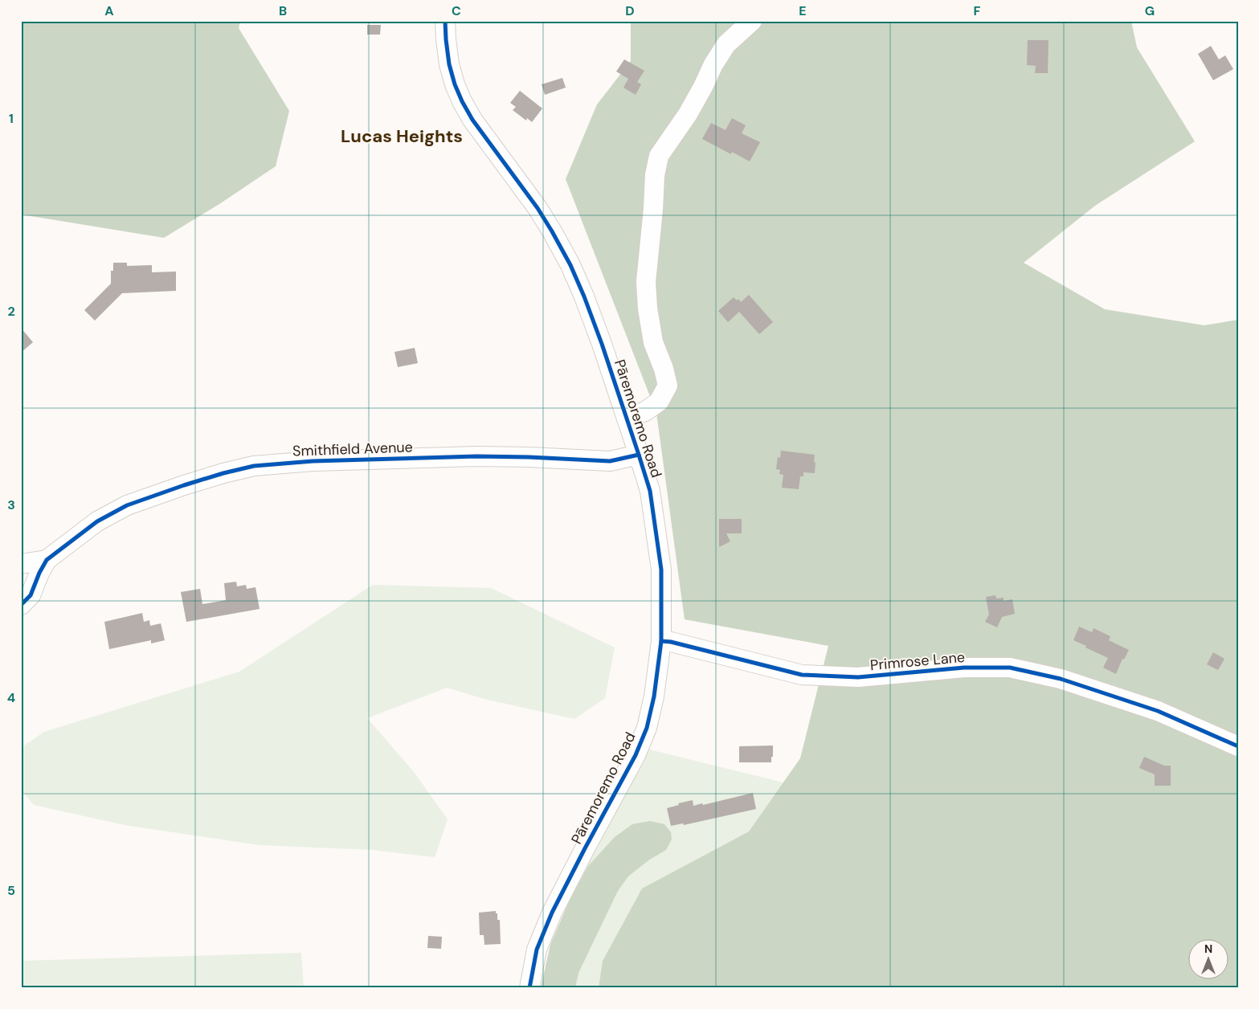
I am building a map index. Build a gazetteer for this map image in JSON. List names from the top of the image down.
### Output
{
  "streets": {
    "street": ["Pāremoremo Road", "Smithfield Avenue", "Primrose Lane"]
  },
  "crossings": [
    ["Pāremoremo Road", "Smithfield Avenue"],
    ["Pāremoremo Road", "Primrose Lane"]
  ],
  "districts": ["Lucas Heights"],
  "north": "top",
  "grid": {
    "columns": [
      "A",
      "B",
      "C",
      "D",
      "E",
      "F",
      "G"
    ],
    "rows": [
      "1",
      "2",
      "3",
      "4",
      "5"
    ]
  }
}
